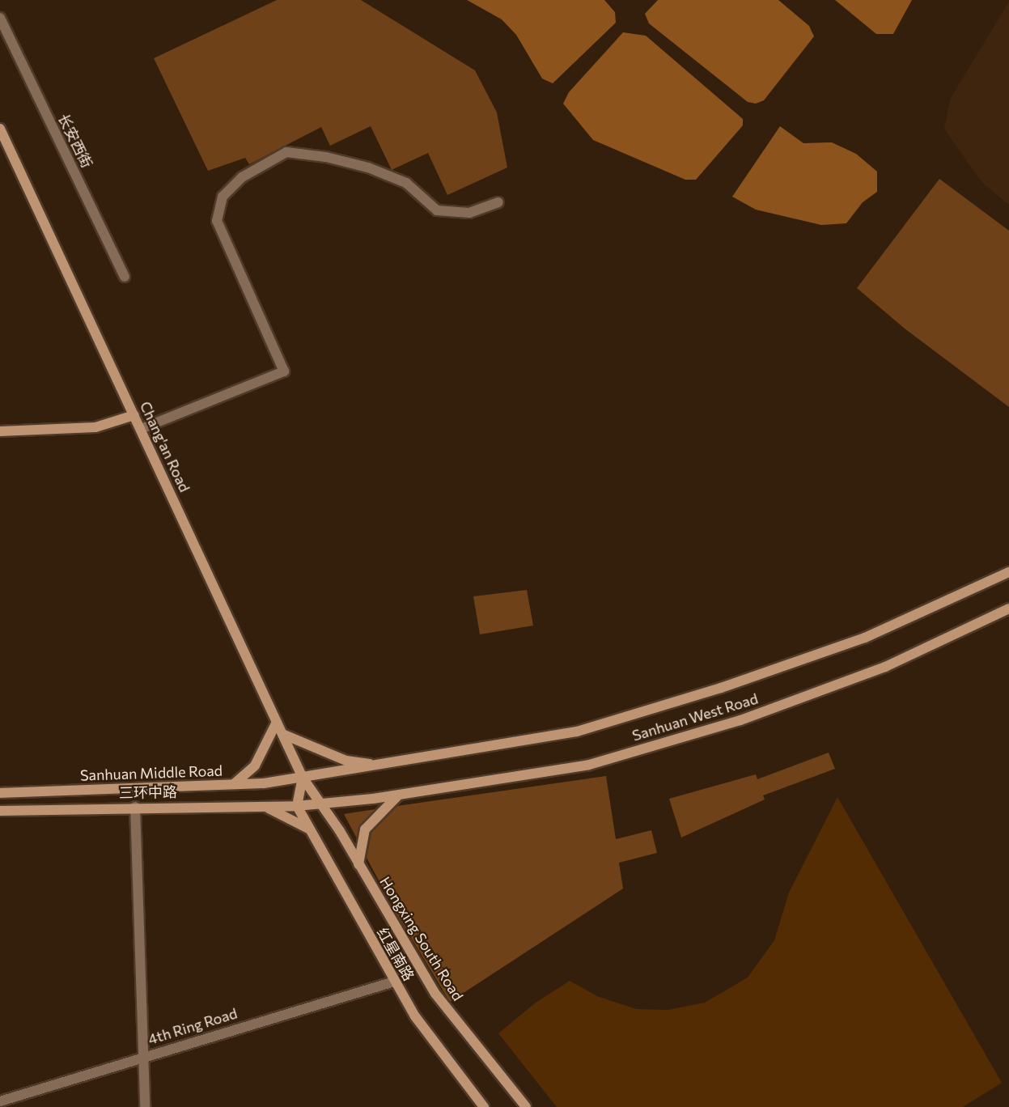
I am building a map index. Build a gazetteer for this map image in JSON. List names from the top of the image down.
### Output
{
  "streets": {
    "main road": [
      "Chang'an Road",
      "Sanhuan West Road",
      "Sanhuan Middle Road",
      "三环中路",
      "Hongxing South Road",
      "红星南路"
    ],
    "street": ["长安西街", "4th Ring Road"]
  },
  "crossings": [
    ["Chang'an Road", "Sanhuan Middle Road"],
    ["Chang'an Road", "Hongxing South Road"],
    ["Sanhuan West Road", "三环中路"],
    ["Sanhuan West Road", "Hongxing South Road"],
    ["Sanhuan Middle Road", "Hongxing South Road"],
    ["三环中路", "Hongxing South Road"],
    ["三环中路", "红星南路"],
    ["红星南路", "4th Ring Road"]
  ]
}
